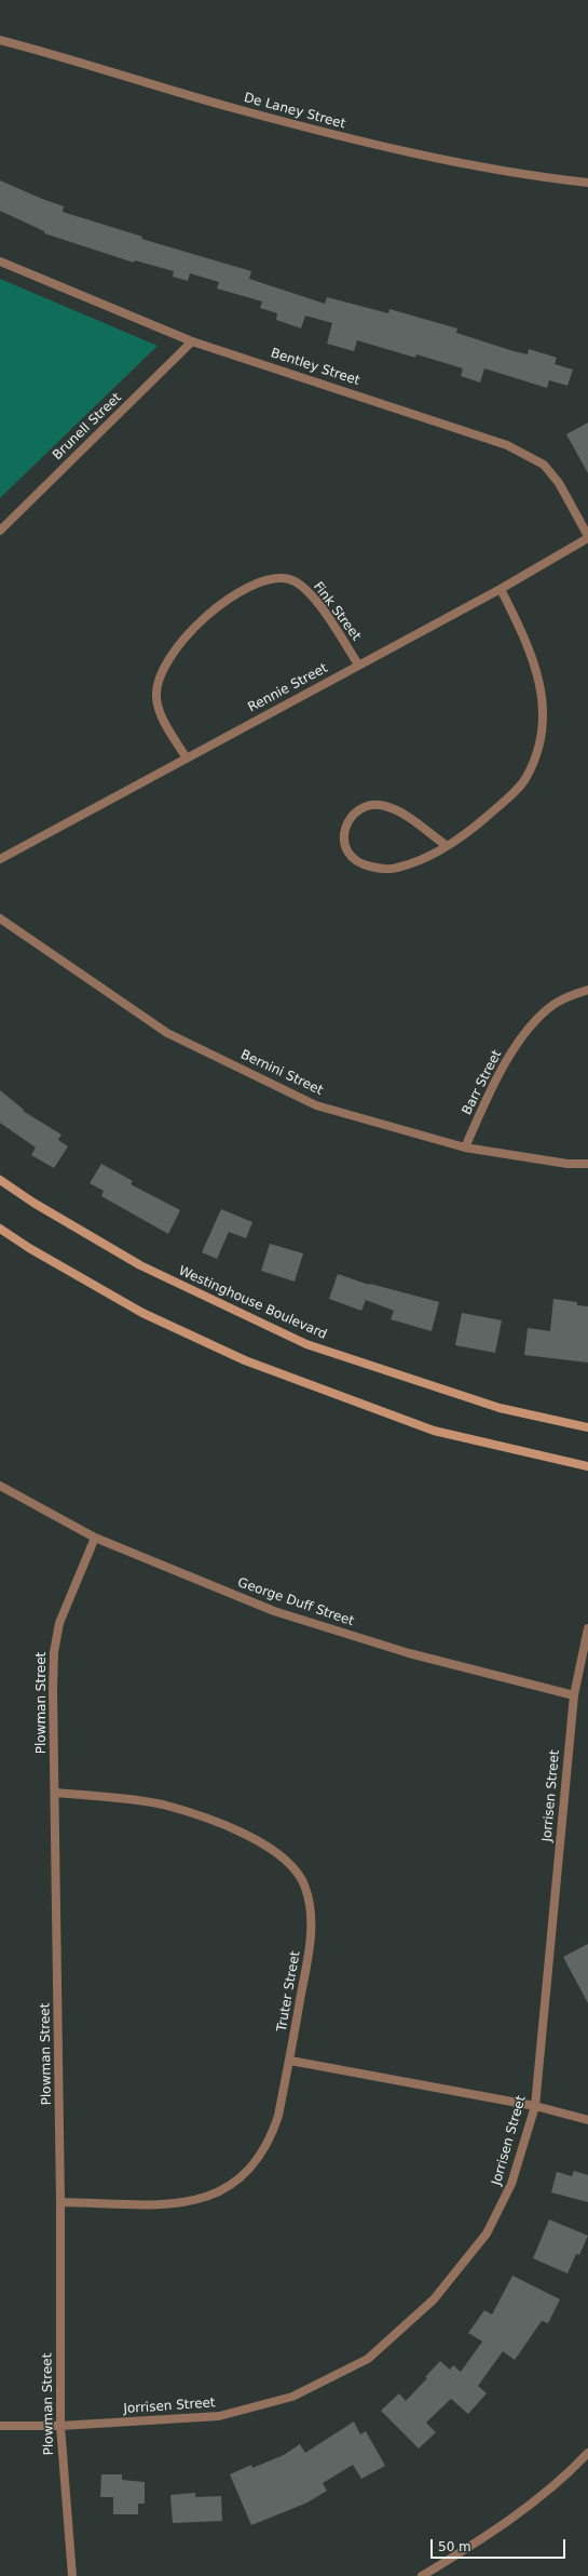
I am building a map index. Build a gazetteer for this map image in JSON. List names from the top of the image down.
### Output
{
  "streets": {
    "street": [
      "De Laney Street",
      "Bentley Street",
      "Brunell Street",
      "Fink Street",
      "Rennie Street",
      "Bernini Street",
      "Barr Street",
      "Westinghouse Boulevard",
      "George Duff Street",
      "Plowman Street",
      "Jorrisen Street",
      "Truter Street"
    ]
  },
  "crossings": [
    ["Bentley Street", "Brunell Street"],
    ["Bentley Street", "Rennie Street"],
    ["Fink Street", "Rennie Street"],
    ["Bernini Street", "Barr Street"],
    ["George Duff Street", "Plowman Street"],
    ["George Duff Street", "Jorrisen Street"],
    ["Plowman Street", "Jorrisen Street"],
    ["Plowman Street", "Truter Street"]
  ],
  "scale_bar": "50 m"
}
